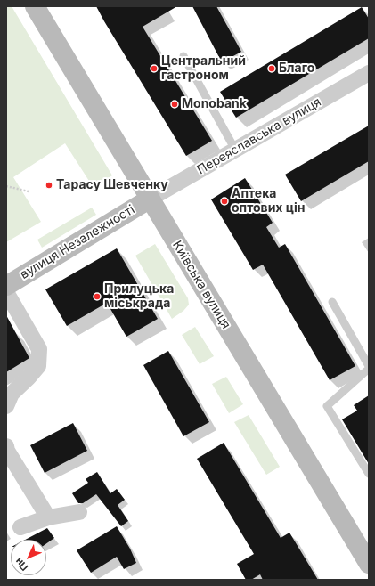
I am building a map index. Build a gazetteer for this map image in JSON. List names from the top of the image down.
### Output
{
  "streets": {
    "main road": ["вулиця Незалежності", "Київська вулиця"],
    "street": ["Переяславська вулиця"]
  },
  "crossings": [
    ["Переяславська вулиця", "вулиця Незалежності"],
    ["Переяславська вулиця", "Київська вулиця"],
    ["вулиця Незалежності", "Київська вулиця"]
  ],
  "places": [
    "Центральний гастроном",
    "Благо",
    "Monobank",
    "Тарасу Шевченку",
    "Аптека оптових цін",
    "Прилуцька міськрада"
  ],
  "north": "bottom left"
}
